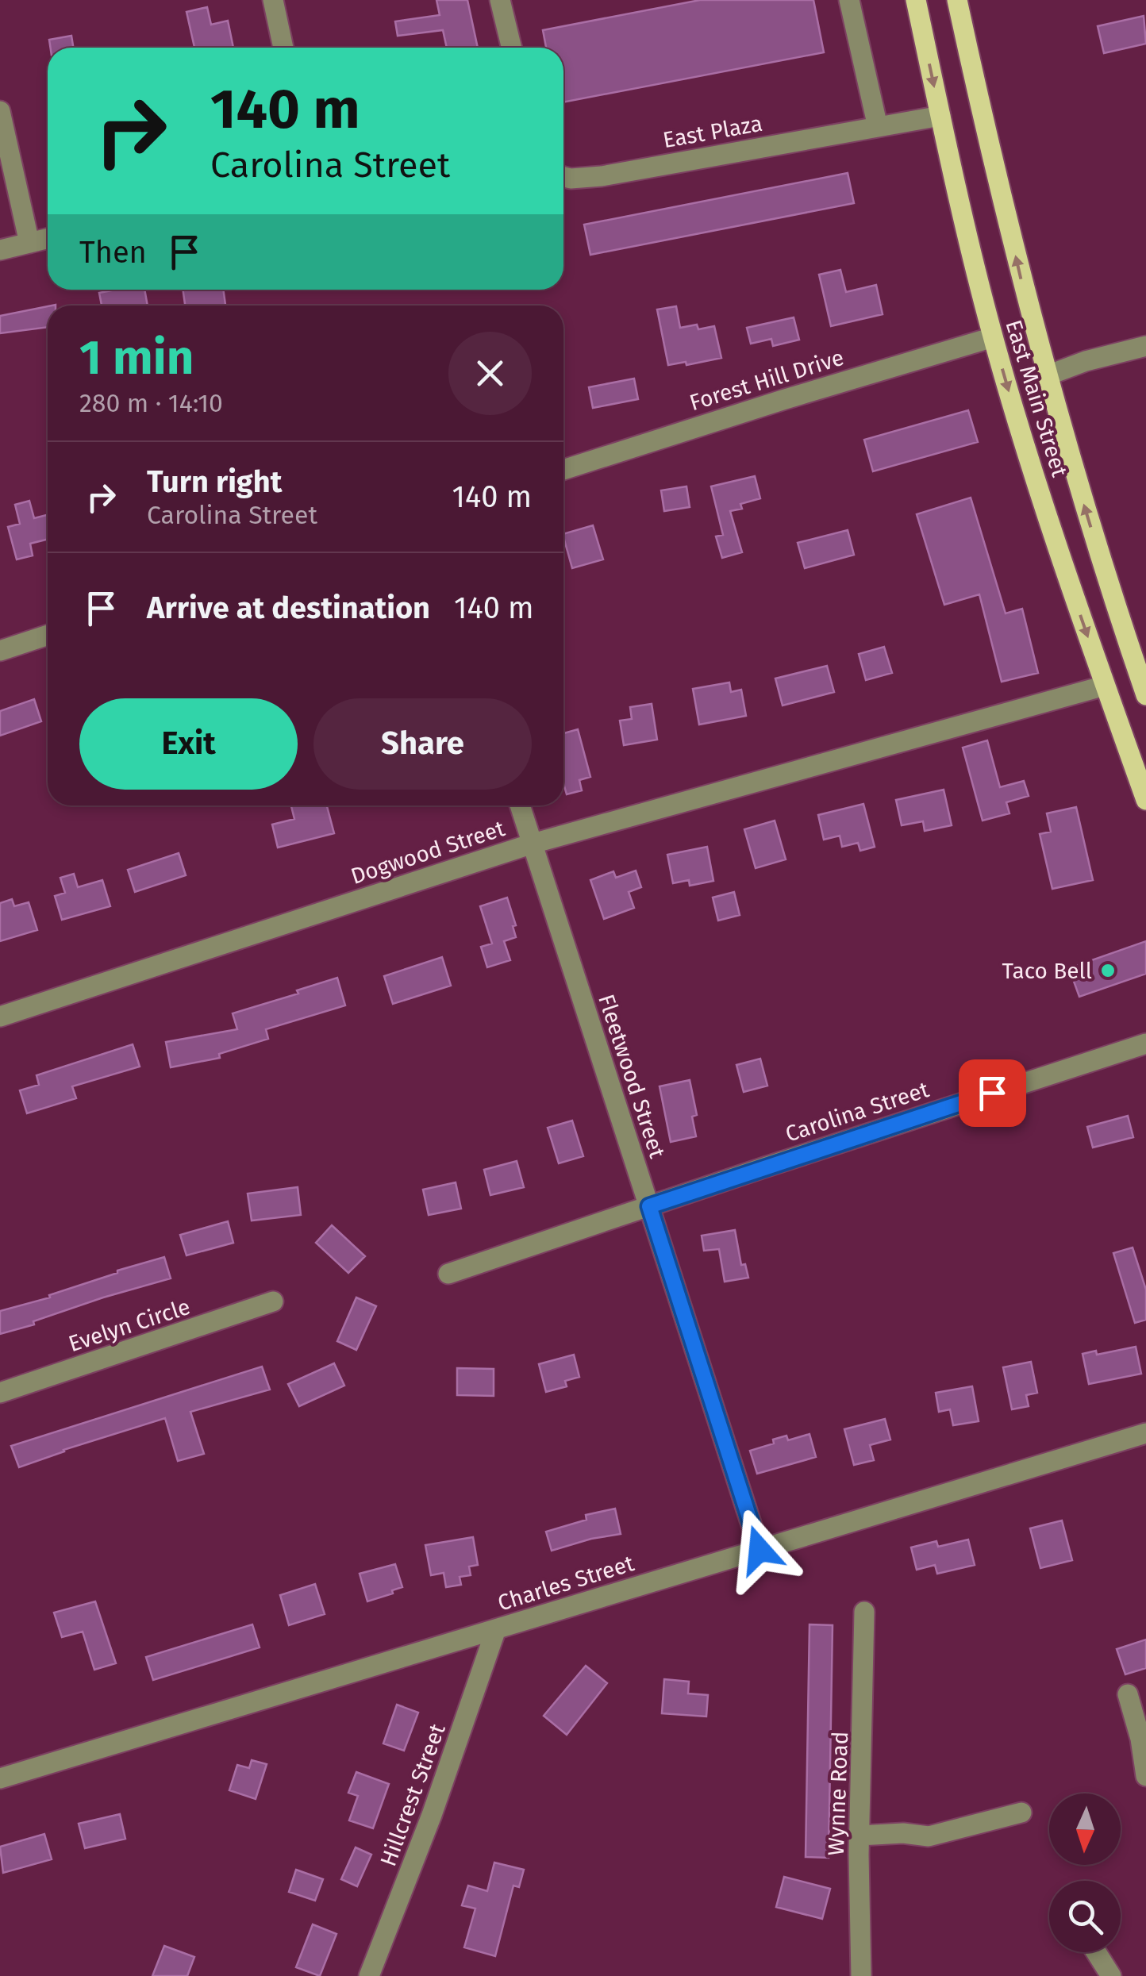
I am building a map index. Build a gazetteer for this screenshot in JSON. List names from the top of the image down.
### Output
{
  "streets": {
    "main road": ["East Main Street"],
    "street": [
      "East Plaza",
      "Forest Hill Drive",
      "Dogwood Street",
      "Fleetwood Street",
      "Carolina Street",
      "Evelyn Circle",
      "Charles Street",
      "Wynne Road",
      "Hillcrest Street"
    ]
  },
  "crossings": [
    ["East Plaza", "East Main Street"],
    ["Forest Hill Drive", "East Main Street"],
    ["East Main Street", "Dogwood Street"],
    ["Dogwood Street", "Fleetwood Street"],
    ["Fleetwood Street", "Carolina Street"],
    ["Fleetwood Street", "Charles Street"],
    ["Charles Street", "Hillcrest Street"]
  ],
  "places": ["Taco Bell"],
  "north": "bottom",
  "page": {
    "turn": ["140 m", "Carolina Street"],
    "then": "Then",
    "heading": ["1 min", "280 m · 14:10"],
    "list": [
      {
        "name": "Turn right",
        "note": "Carolina Street",
        "value": "140 m"
      },
      {
        "name": "Arrive at destination",
        "value": "140 m"
      }
    ],
    "buttons": ["Exit", "Share"]
  }
}
